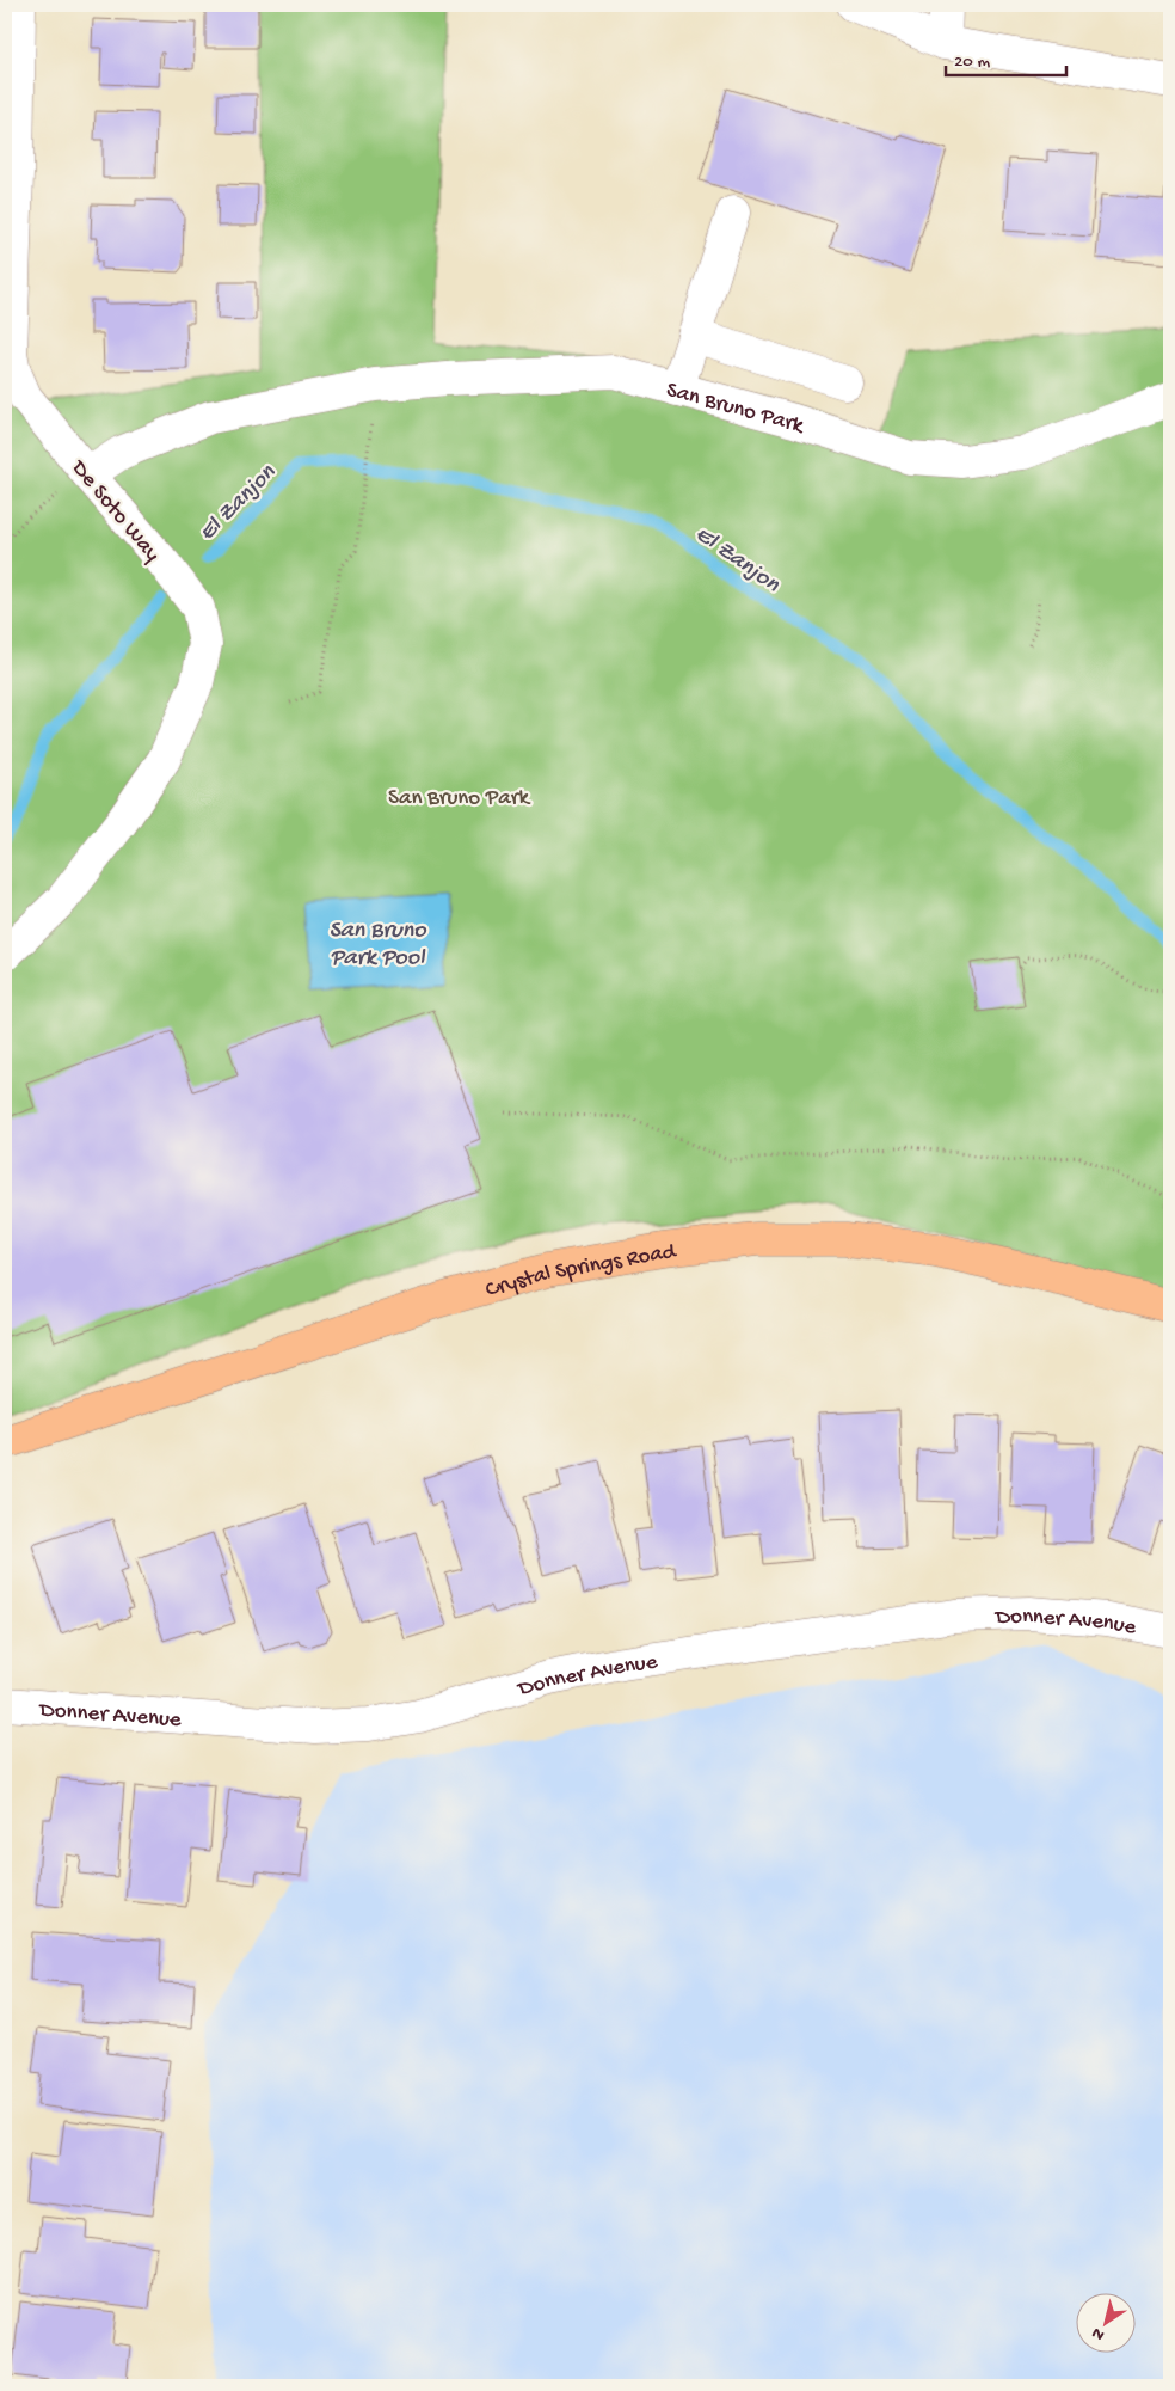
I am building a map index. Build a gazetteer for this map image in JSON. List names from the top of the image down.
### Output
{
  "streets": {
    "main road": ["Crystal Springs Road"],
    "street": ["San Bruno Park", "De Soto Way", "Donner Avenue"]
  },
  "crossings": [
    ["San Bruno Park", "De Soto Way"]
  ],
  "water": ["El Zanjon", "San Bruno Park Pool"],
  "parks": ["San Bruno Park"],
  "scale_bar": "20 m",
  "north": "bottom left"
}
